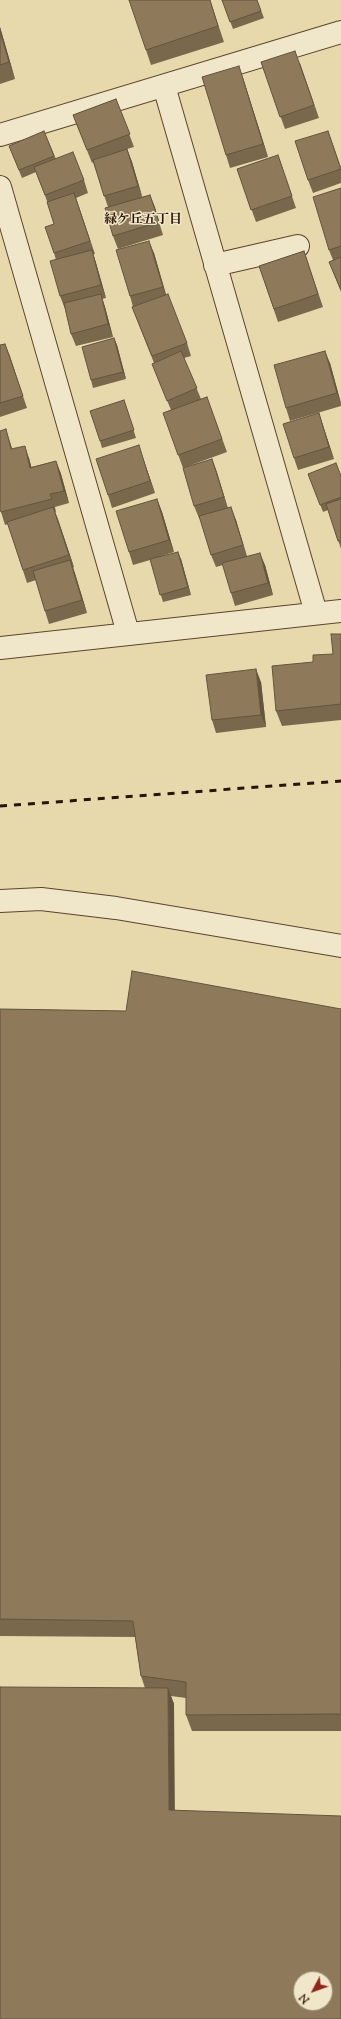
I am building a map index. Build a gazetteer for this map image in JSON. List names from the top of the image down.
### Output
{
  "districts": ["緑ケ丘五丁目"],
  "north": "bottom left"
}
